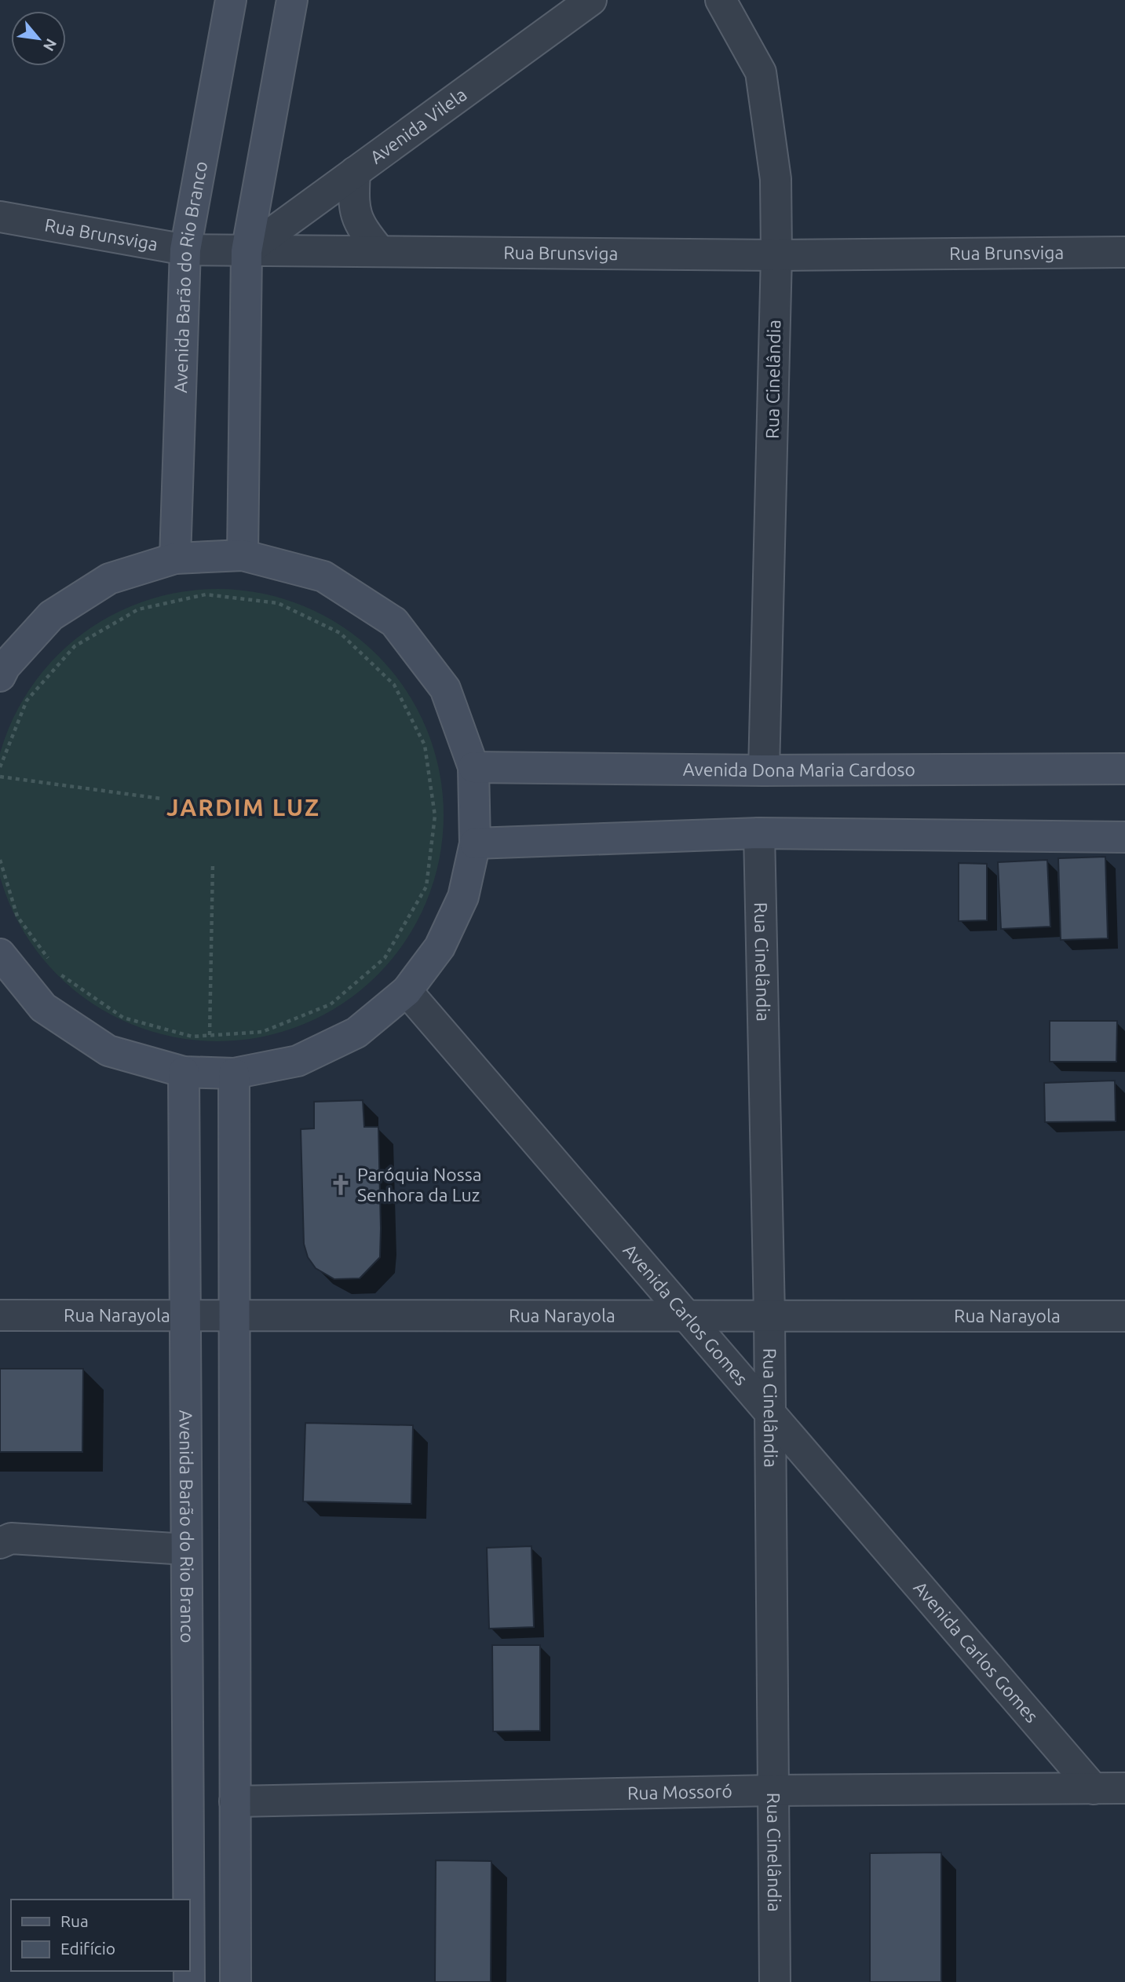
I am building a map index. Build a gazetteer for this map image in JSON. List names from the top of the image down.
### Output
{
  "streets": {
    "street": [
      "Avenida Vilela",
      "Rua Brunsviga",
      "Avenida Barão do Rio Branco",
      "Rua Cinelândia",
      "Avenida Dona Maria Cardoso",
      "Rua Narayola",
      "Avenida Carlos Gomes",
      "Rua Mossoró"
    ]
  },
  "crossings": [
    ["Avenida Vilela", "Rua Brunsviga"],
    ["Rua Brunsviga", "Avenida Barão do Rio Branco"],
    ["Rua Brunsviga", "Rua Cinelândia"],
    ["Avenida Barão do Rio Branco", "Rua Narayola"],
    ["Rua Cinelândia", "Avenida Dona Maria Cardoso"],
    ["Rua Cinelândia", "Rua Narayola"],
    ["Rua Cinelândia", "Avenida Carlos Gomes"],
    ["Rua Cinelândia", "Rua Mossoró"],
    ["Rua Narayola", "Avenida Carlos Gomes"],
    ["Avenida Carlos Gomes", "Rua Mossoró"]
  ],
  "districts": ["JARDIM LUZ"],
  "places": {
    "church": ["Paróquia Nossa Senhora da Luz"]
  },
  "legend": ["Rua", "Edifício"],
  "north": "bottom right"
}
